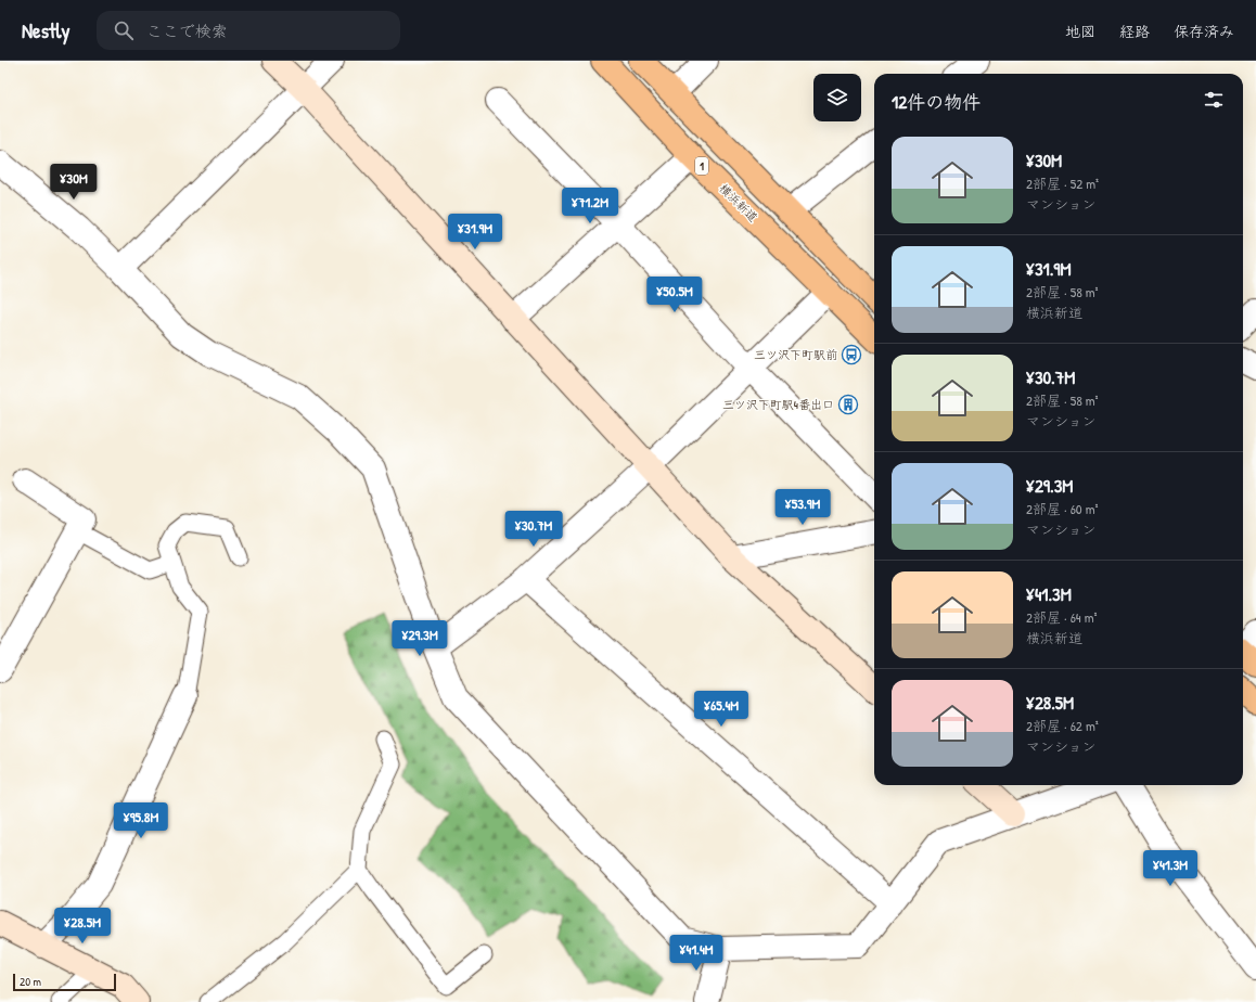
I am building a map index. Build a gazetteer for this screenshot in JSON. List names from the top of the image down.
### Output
{
  "streets": {
    "highway": ["1", "横浜新道"]
  },
  "places": {
    "bus stop": ["三ツ沢下町駅前"],
    "building": ["三ツ沢下町駅4番出口"]
  },
  "scale_bar": "20 m",
  "page": {
    "header": "Nestly",
    "search": "ここで検索",
    "nav": ["地図", "経路", "保存済み"],
    "heading": "12件の物件",
    "list": [
      {
        "name": "¥30M",
        "note": "2部屋 · 52 m² · マンション"
      },
      {
        "name": "¥31.9M",
        "note": "2部屋 · 58 m² · 横浜新道"
      },
      {
        "name": "¥30.7M",
        "note": "2部屋 · 58 m² · マンション"
      },
      {
        "name": "¥29.3M",
        "note": "2部屋 · 60 m² · マンション"
      },
      {
        "name": "¥41.3M",
        "note": "2部屋 · 64 m² · 横浜新道"
      },
      {
        "name": "¥28.5M",
        "note": "2部屋 · 62 m² · マンション"
      }
    ],
    "price": [
      "¥30M",
      "¥71.2M",
      "¥31.9M",
      "¥50.5M",
      "¥53.9M",
      "¥30.7M",
      "¥29.3M",
      "¥65.4M",
      "¥95.8M",
      "¥41.3M",
      "¥28.5M",
      "¥41.4M"
    ],
    "scale": "20 m"
  }
}
